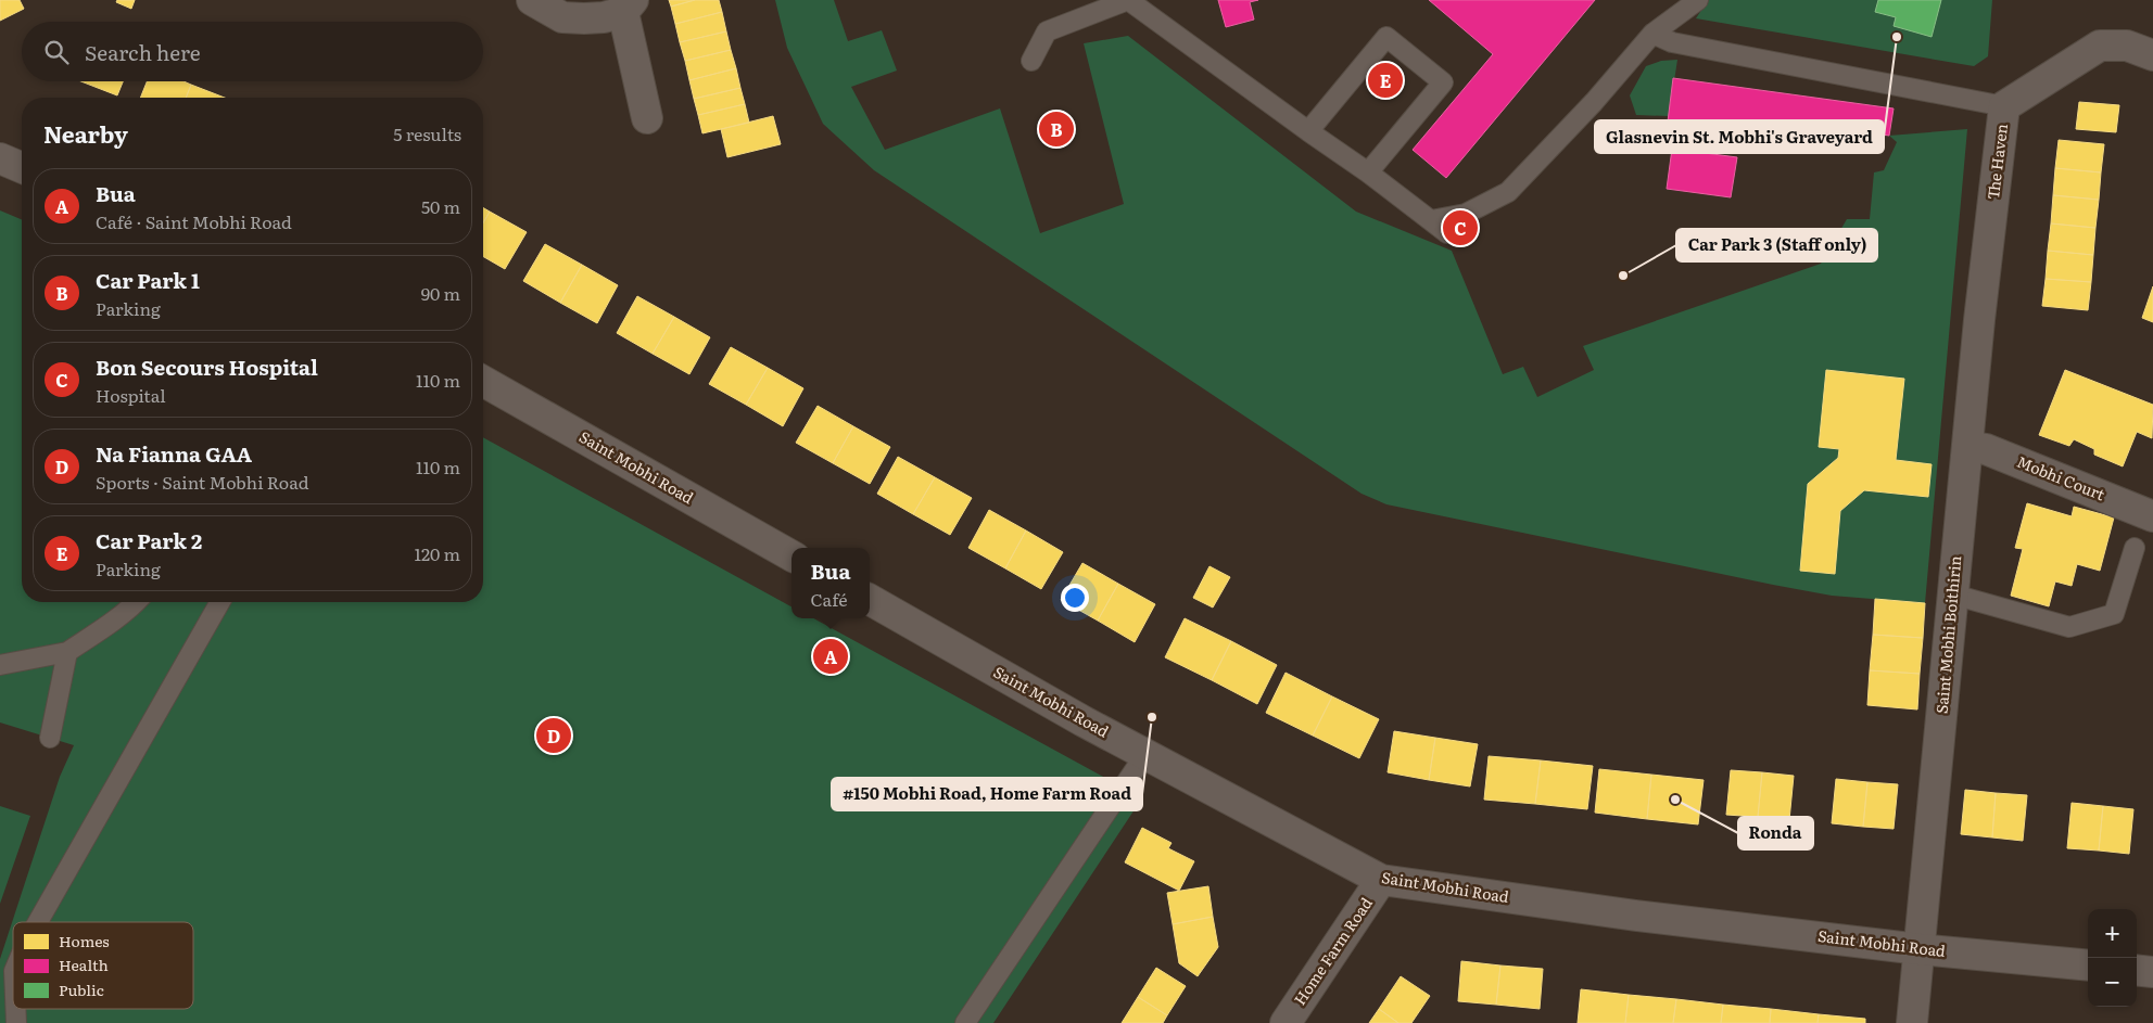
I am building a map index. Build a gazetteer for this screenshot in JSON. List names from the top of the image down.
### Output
{
  "streets": {
    "main road": [
      "The Haven",
      "Saint Mobhi Road",
      "Mobhi Court",
      "Saint Mobhi Boithirin",
      "Home Farm Road"
    ]
  },
  "crossings": [
    ["The Haven", "Saint Mobhi Boithirin"],
    ["Saint Mobhi Road", "Saint Mobhi Boithirin"],
    ["Saint Mobhi Road", "Home Farm Road"],
    ["Mobhi Court", "Saint Mobhi Boithirin"]
  ],
  "places": [
    "Glasnevin St. Mobhi's Graveyard",
    "Car Park 3 (Staff only)",
    "#150 Mobhi Road, Home Farm Road",
    "Ronda"
  ],
  "legend": ["Homes", "Health", "Public"],
  "page": {
    "search": "Search here",
    "pins": [
      "E",
      "B",
      "C",
      "A",
      "D"
    ],
    "heading": ["Nearby", "5 results"],
    "list": [
      {
        "mark": "A",
        "name": "Bua",
        "note": "Café · Saint Mobhi Road",
        "value": "50 m"
      },
      {
        "mark": "B",
        "name": "Car Park 1",
        "note": "Parking",
        "value": "90 m"
      },
      {
        "mark": "C",
        "name": "Bon Secours Hospital",
        "note": "Hospital",
        "value": "110 m"
      },
      {
        "mark": "D",
        "name": "Na Fianna GAA",
        "note": "Sports · Saint Mobhi Road",
        "value": "110 m"
      },
      {
        "mark": "E",
        "name": "Car Park 2",
        "note": "Parking",
        "value": "120 m"
      }
    ],
    "popup": ["Bua", "Café"],
    "map_buttons": ["+", "−"]
  }
}
